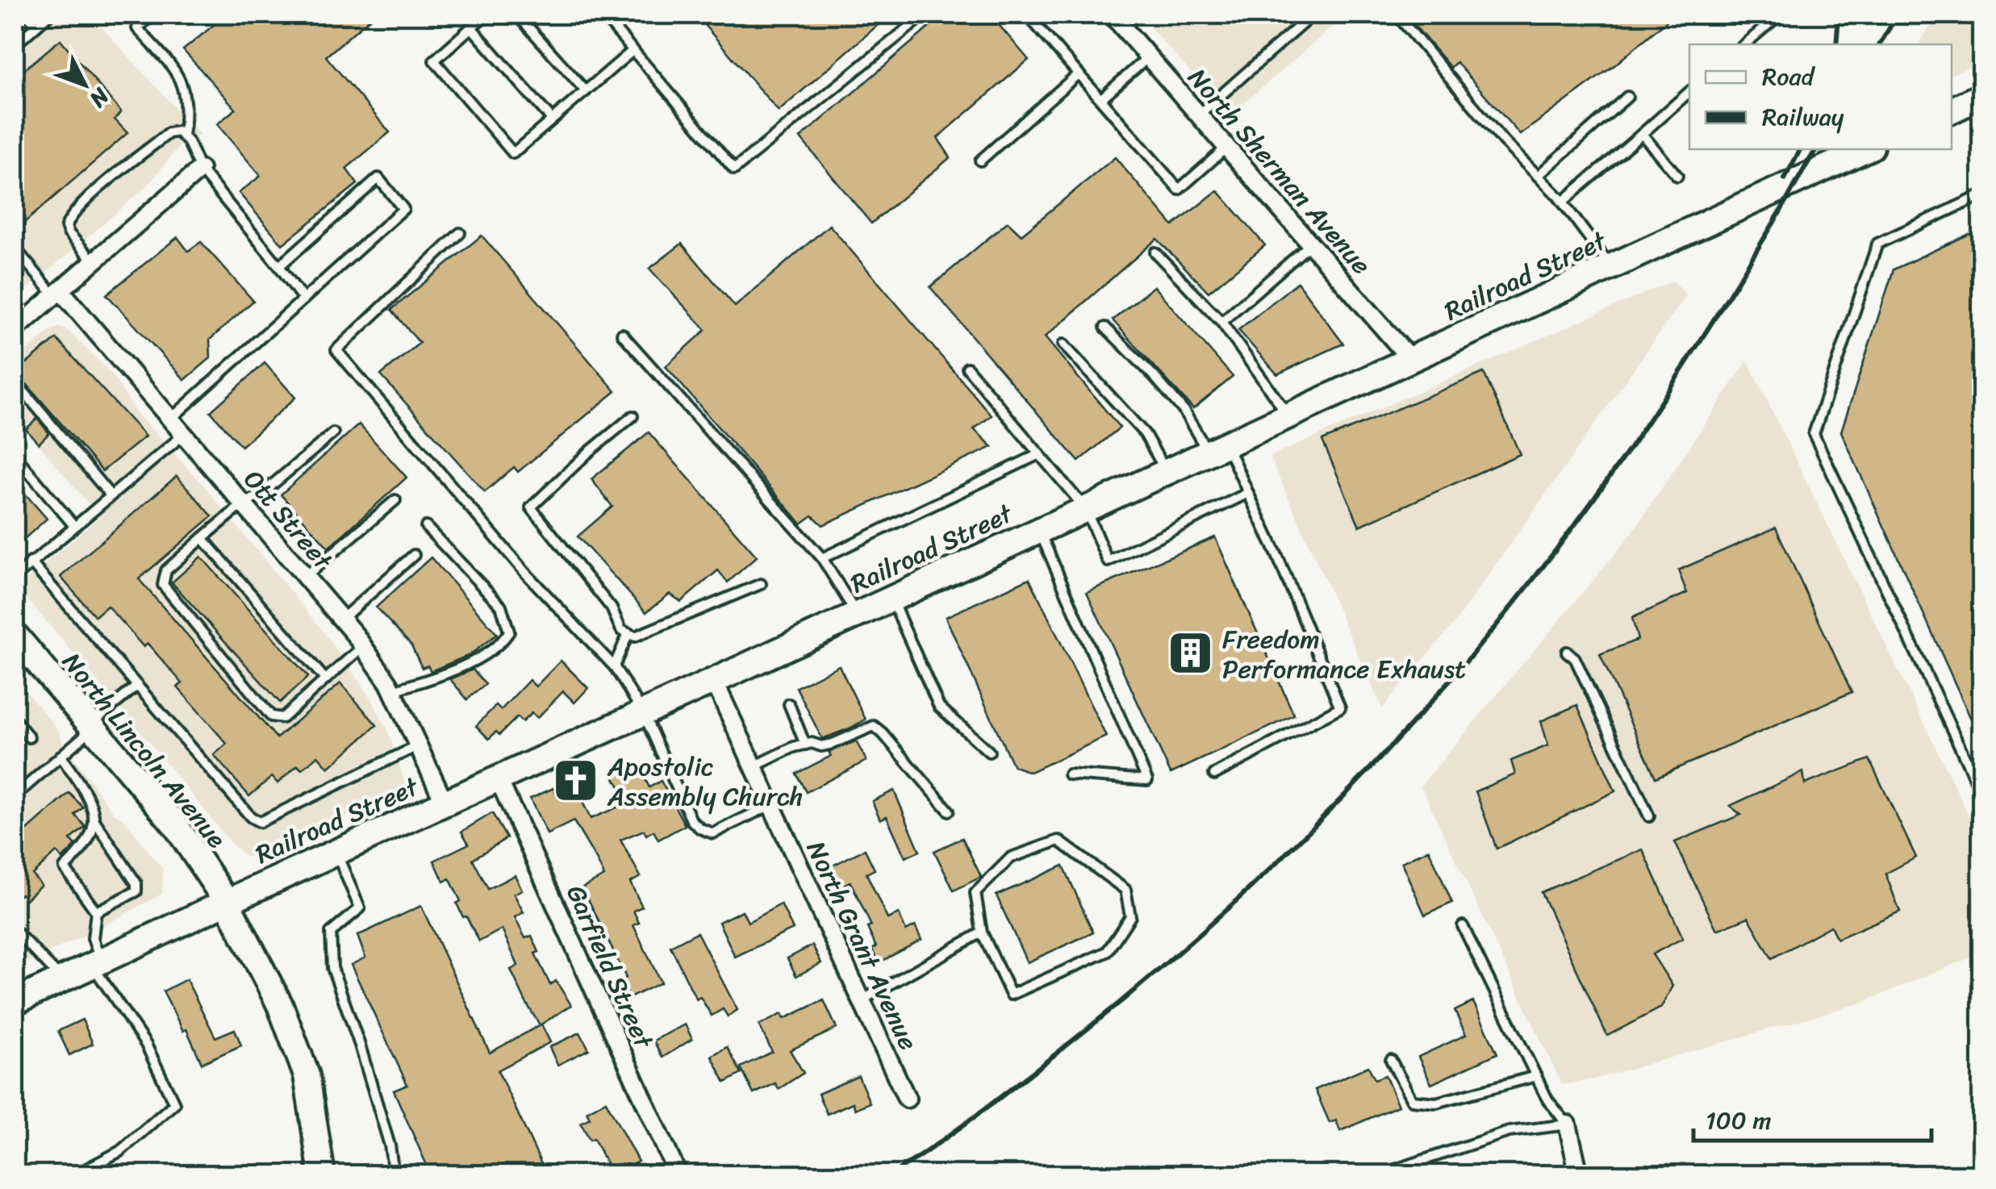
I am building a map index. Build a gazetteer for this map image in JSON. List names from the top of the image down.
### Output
{
  "streets": {
    "main road": ["Railroad Street", "North Lincoln Avenue"],
    "street": [
      "North Sherman Avenue",
      "Ott Street",
      "North Grant Avenue",
      "Garfield Street"
    ]
  },
  "crossings": [
    ["North Sherman Avenue", "Railroad Street"],
    ["Railroad Street", "Ott Street"],
    ["Railroad Street", "North Lincoln Avenue"],
    ["Railroad Street", "North Grant Avenue"],
    ["Railroad Street", "Garfield Street"]
  ],
  "places": {
    "building": ["Freedom Performance Exhaust"],
    "church": ["Apostolic Assembly Church"]
  },
  "legend": ["Road", "Railway"],
  "scale_bar": "100 m",
  "north": "bottom right"
}
